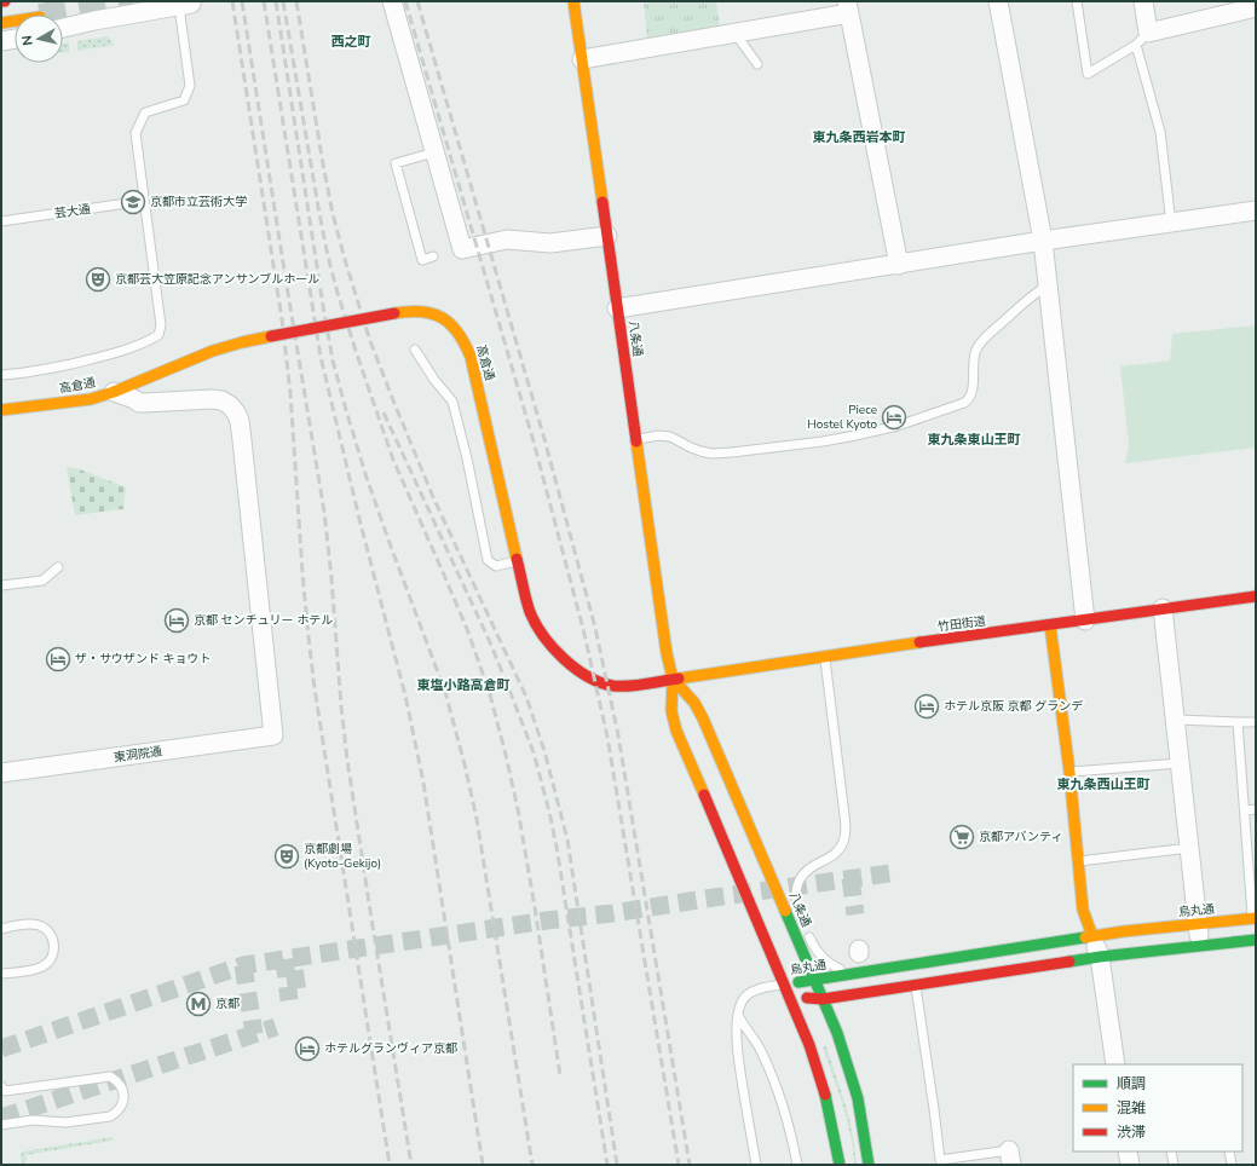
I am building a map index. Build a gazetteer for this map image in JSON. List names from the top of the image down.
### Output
{
  "streets": {
    "main road": [
      "八条通",
      "高倉通",
      "竹田街道",
      "烏丸通"
    ],
    "street": ["東洞院通"],
    "lane": ["芸大通"]
  },
  "crossings": [
    ["八条通", "高倉通"],
    ["八条通", "竹田街道"],
    ["八条通", "烏丸通"],
    ["高倉通", "竹田街道"],
    ["高倉通", "東洞院通"]
  ],
  "districts": [
    "西之町",
    "東九条西岩本町",
    "東九条東山王町",
    "東塩小路高倉町",
    "東九条西山王町"
  ],
  "places": {
    "school or university": ["京都市立芸術大学"],
    "theatre": ["京都芸大笠原記念アンサンブルホール", "京都劇場 (Kyoto-Gekijo)"],
    "hotel": [
      "Piece Hostel Kyoto",
      "京都 センチュリー ホテル",
      "ザ・サウザンド キョウト",
      "ホテル京阪 京都 グランデ",
      "ホテルグランヴィア京都"
    ],
    "supermarket": ["京都アバンティ"],
    "metro station": ["京都"]
  },
  "legend": ["順調", "混雑", "渋滞"],
  "north": "left"
}
